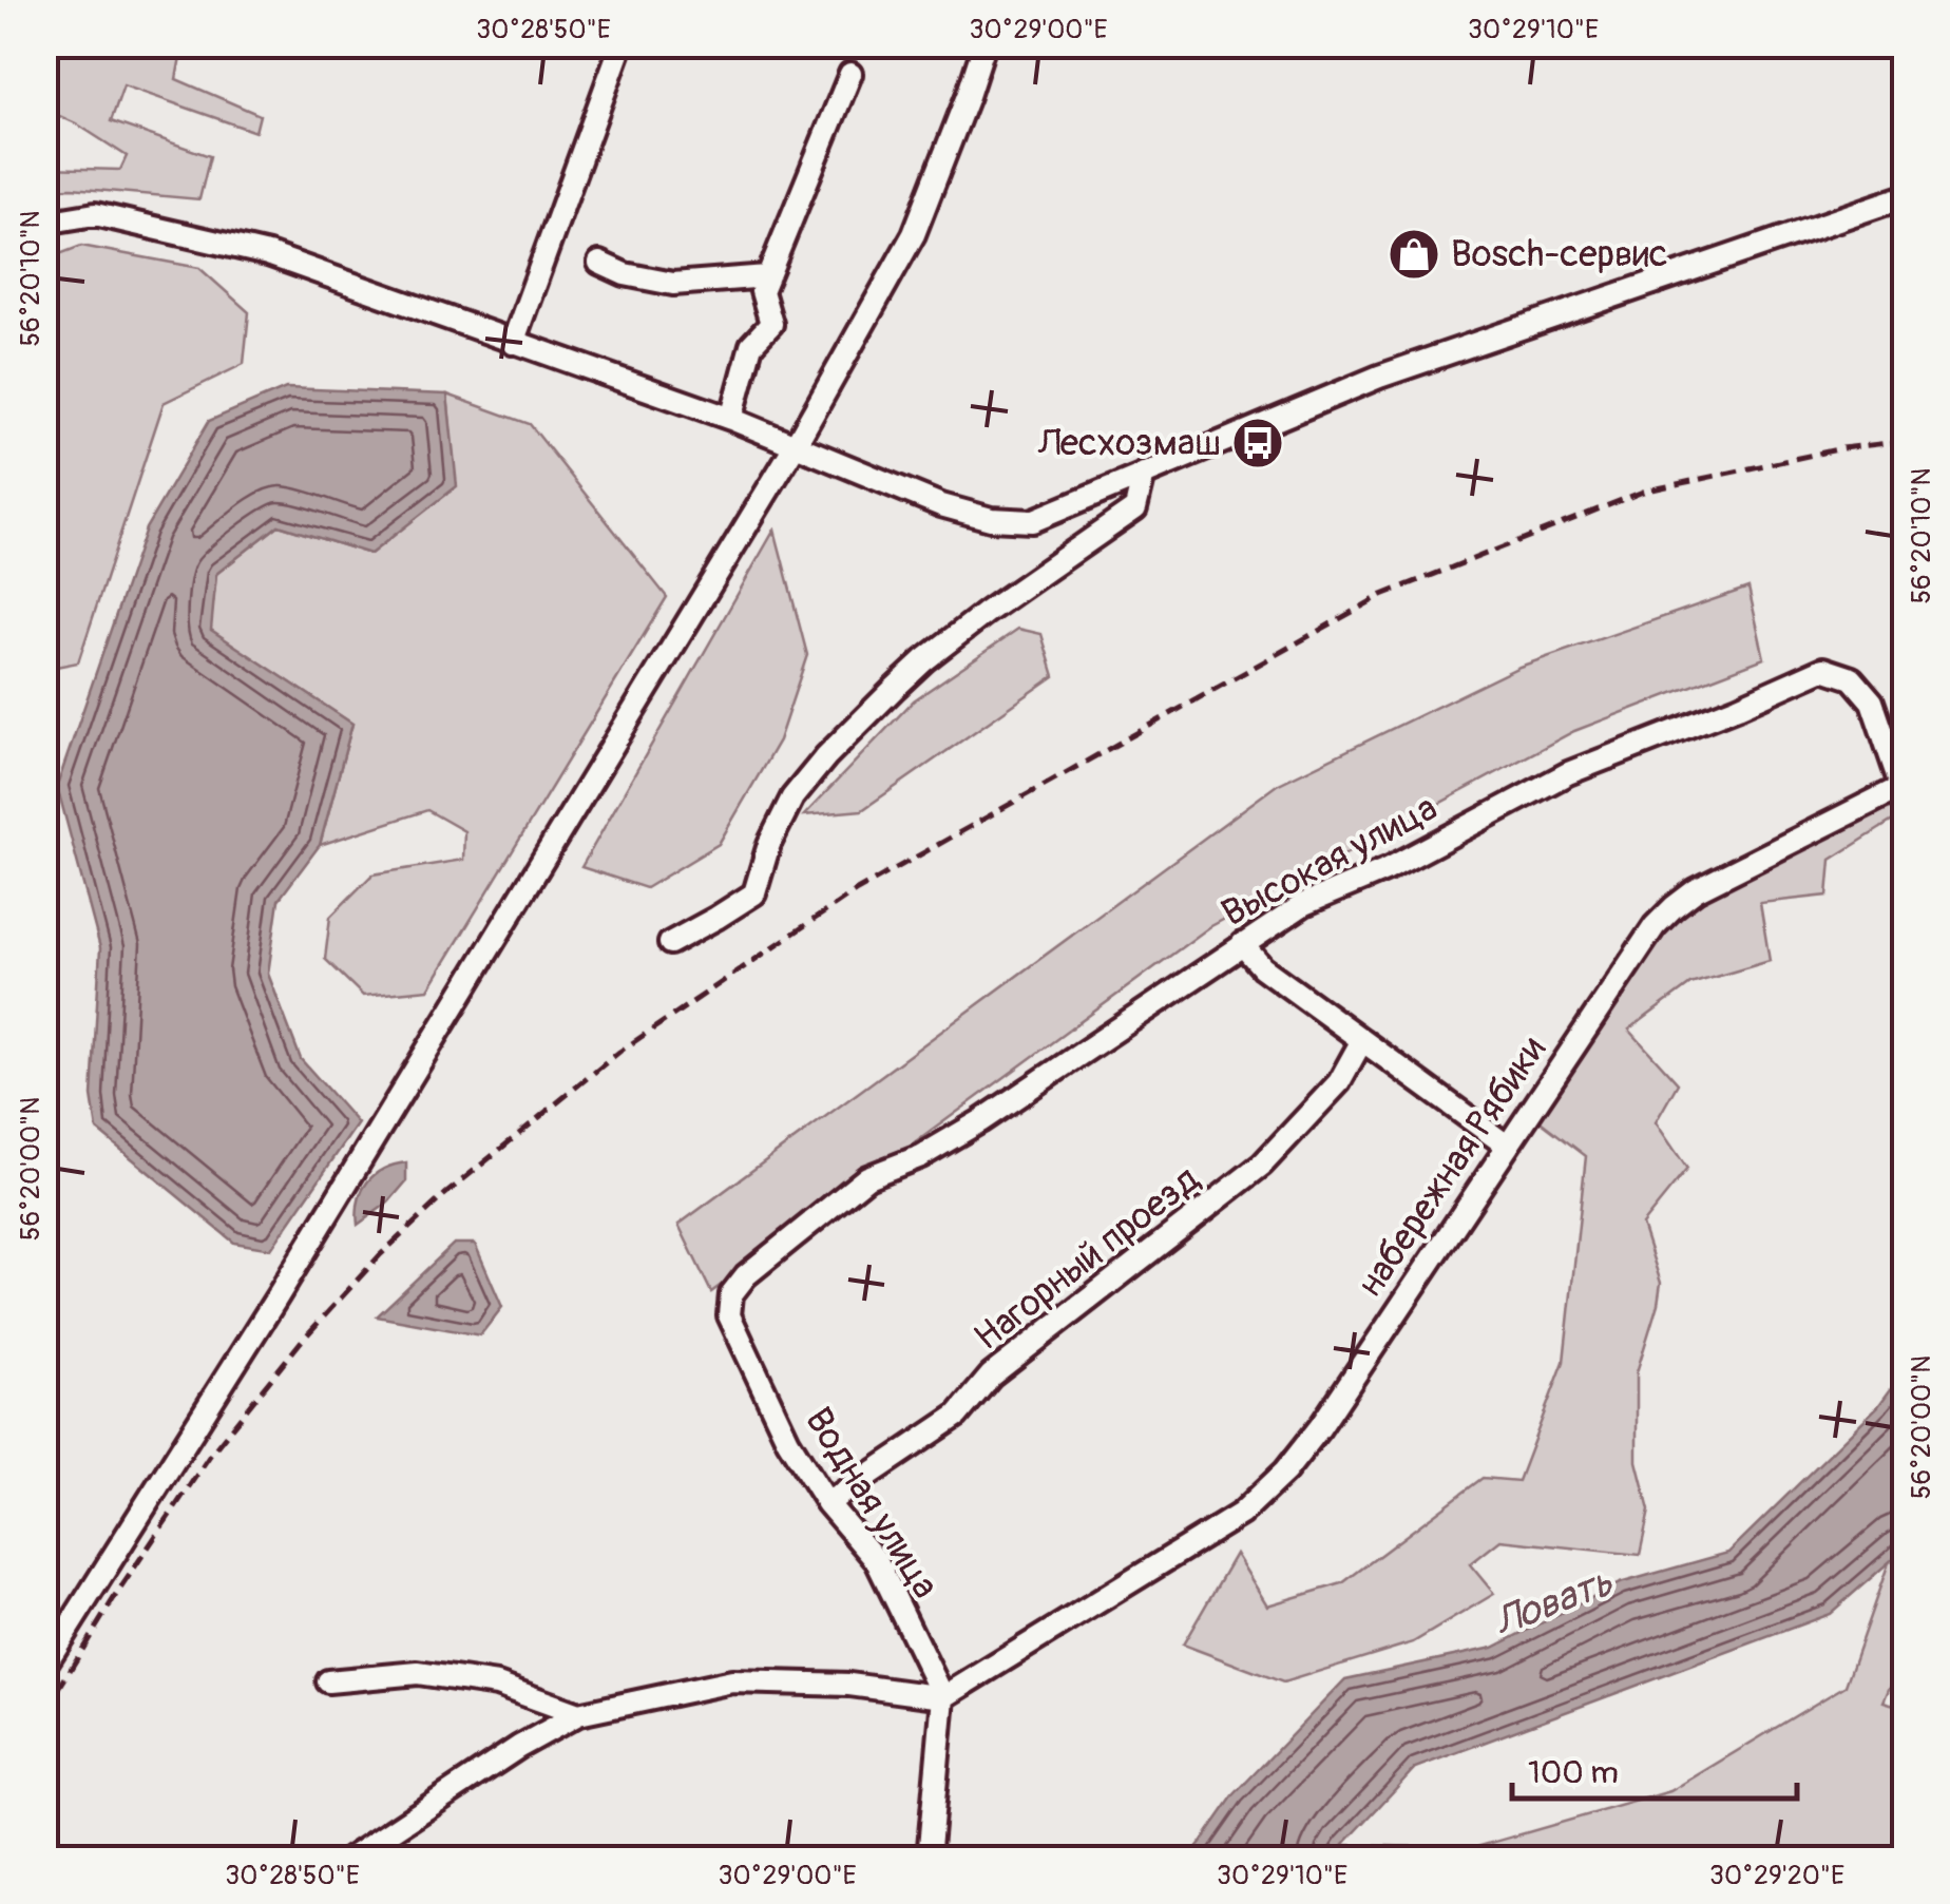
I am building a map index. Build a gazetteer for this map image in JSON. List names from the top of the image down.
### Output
{
  "streets": {
    "street": [
      "Высокая улица",
      "набережная Рябики",
      "Нагорный проезд",
      "Водная улица"
    ]
  },
  "crossings": [
    ["Высокая улица", "набережная Рябики"],
    ["Высокая улица", "Водная улица"],
    ["набережная Рябики", "Водная улица"],
    ["Нагорный проезд", "Водная улица"]
  ],
  "water": ["Ловать"],
  "places": {
    "shop": ["Bosch-сервис"],
    "bus stop": ["Лесхозмаш"]
  },
  "scale_bar": "100 m",
  "coordinates": [
    "30°28'50\"E",
    "30°29'00\"E",
    "30°29'10\"E",
    "56°20'10\"N",
    "56°20'00\"N",
    "30°29'20\"E"
  ]
}
